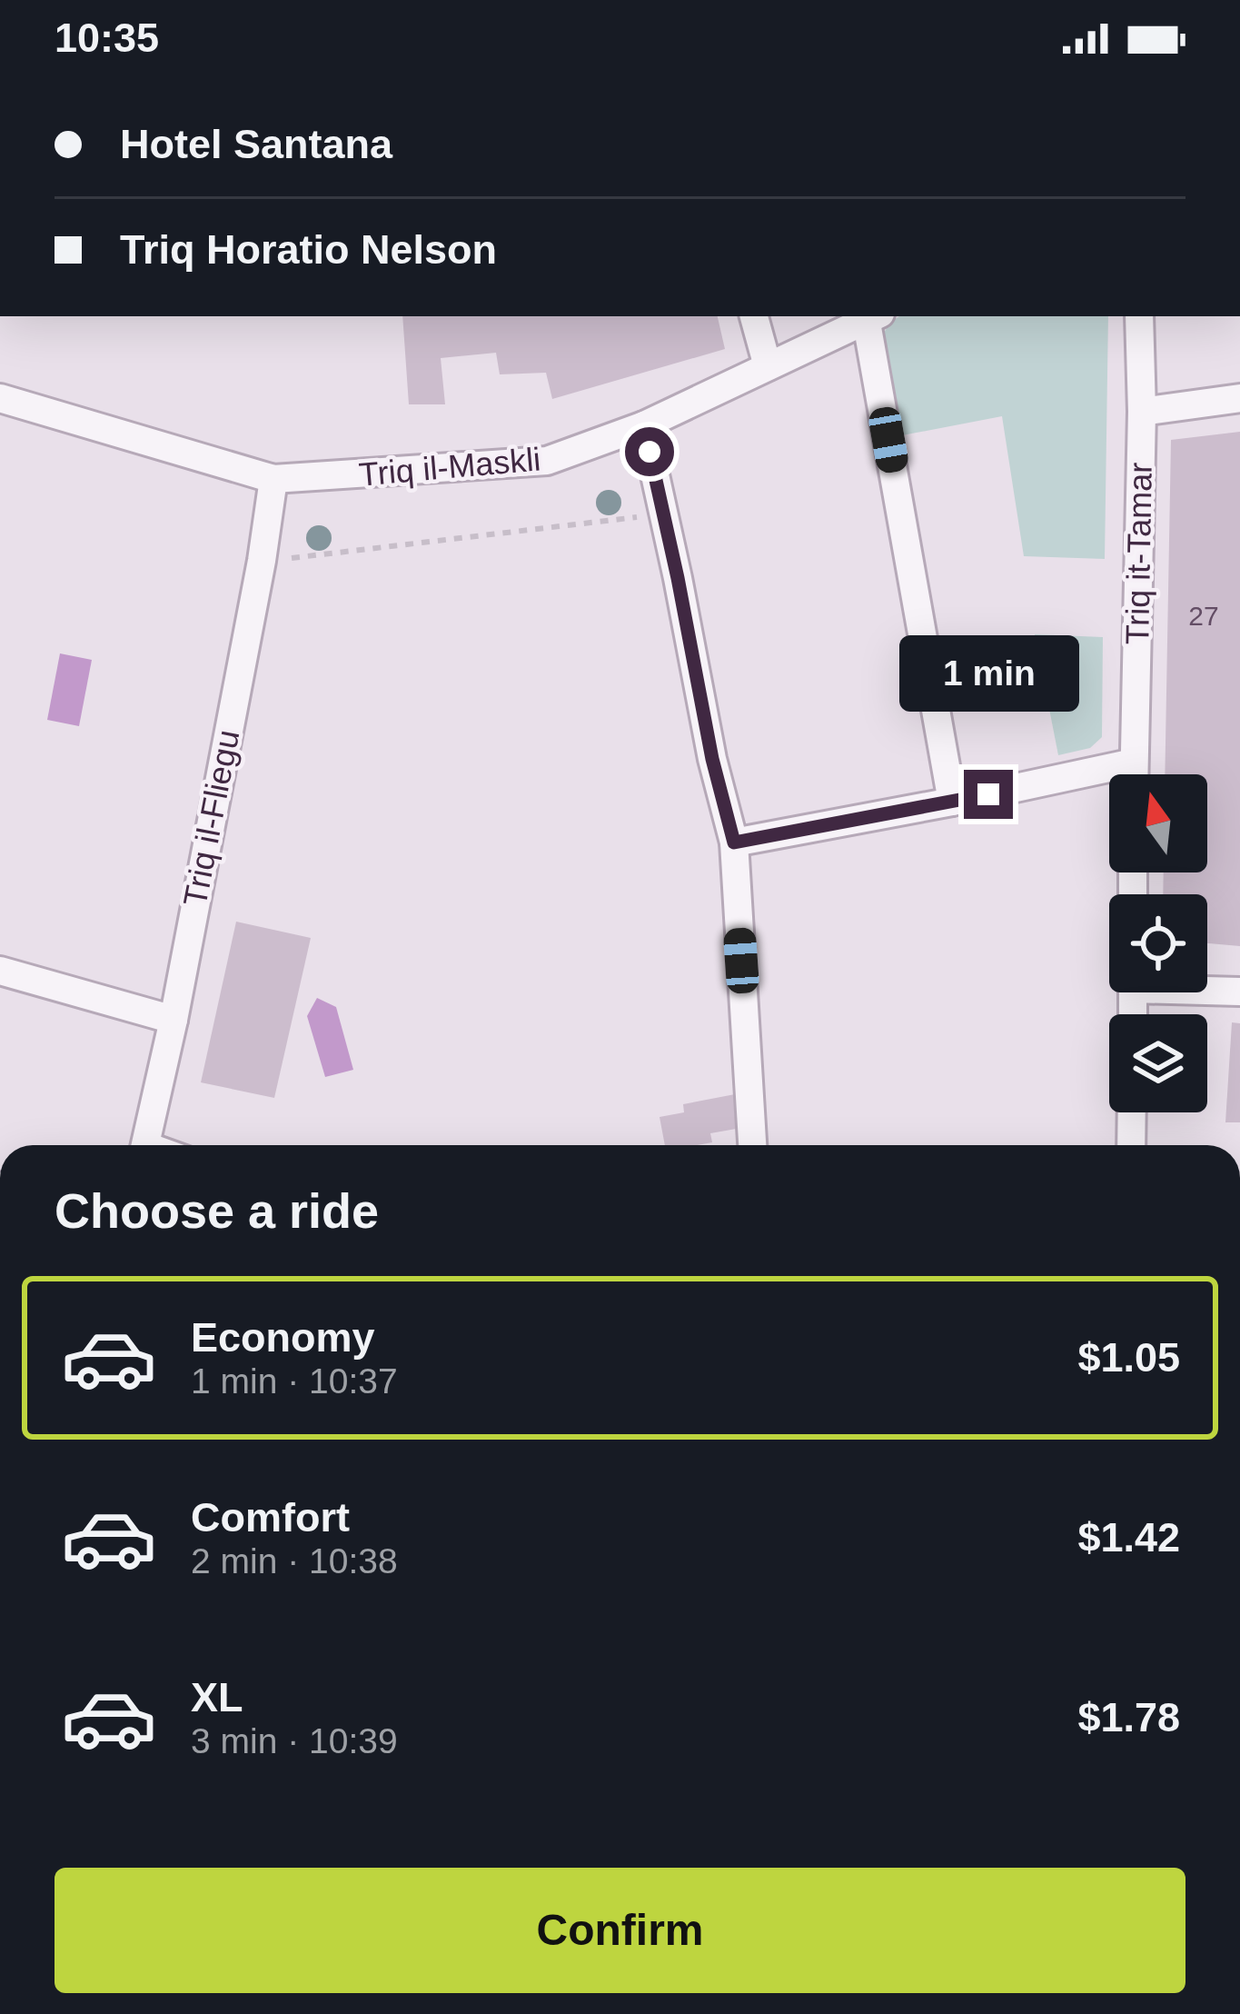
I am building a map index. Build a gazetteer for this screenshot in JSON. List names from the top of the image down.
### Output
{
  "streets": {
    "street": ["Triq il-Maskli", "Triq it-Tamar", "Triq il-Fliegu"]
  },
  "crossings": [
    ["Triq il-Maskli", "Triq il-Fliegu"]
  ],
  "house_numbers": ["27"],
  "north": "top",
  "page": {
    "status": "10:35",
    "banner": ["Hotel Santana", "Triq Horatio Nelson"],
    "bubble": "1 min",
    "heading": "Choose a ride",
    "list": [
      {
        "name": "Economy",
        "note": "1 min · 10:37",
        "value": "$1.05"
      },
      {
        "name": "Comfort",
        "note": "2 min · 10:38",
        "value": "$1.42"
      },
      {
        "name": "XL",
        "note": "3 min · 10:39",
        "value": "$1.78"
      }
    ],
    "buttons": "Confirm"
  }
}
